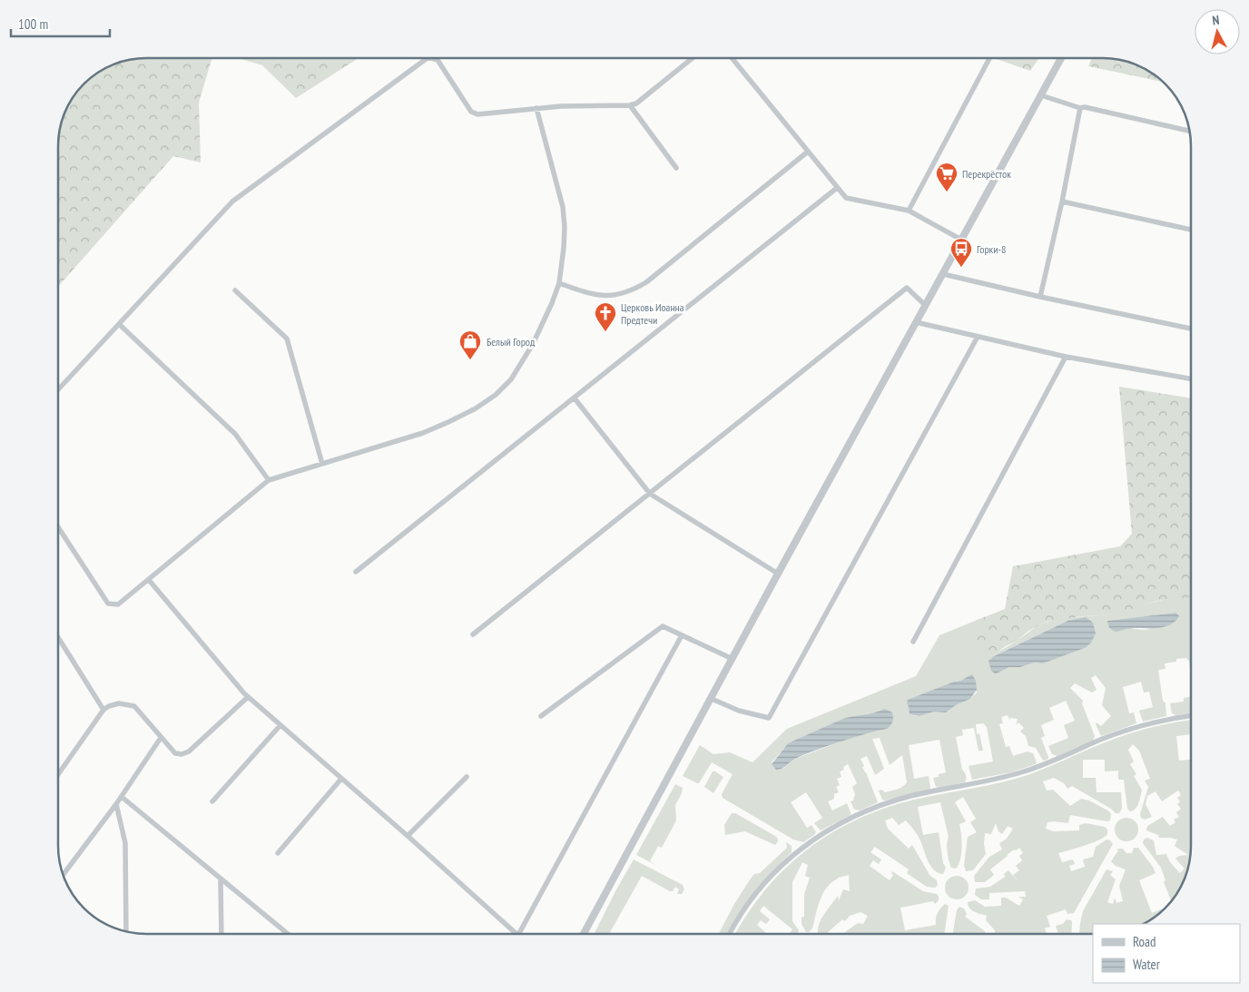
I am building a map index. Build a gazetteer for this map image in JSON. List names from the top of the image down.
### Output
{
  "places": {
    "supermarket": ["Перекрёсток"],
    "bus stop": ["Горки-8"],
    "church": ["Церковь Иоанна Предтечи"],
    "shop": ["Белый Город"]
  },
  "legend": ["Road", "Water"],
  "scale_bar": "100 m",
  "north": "top"
}
